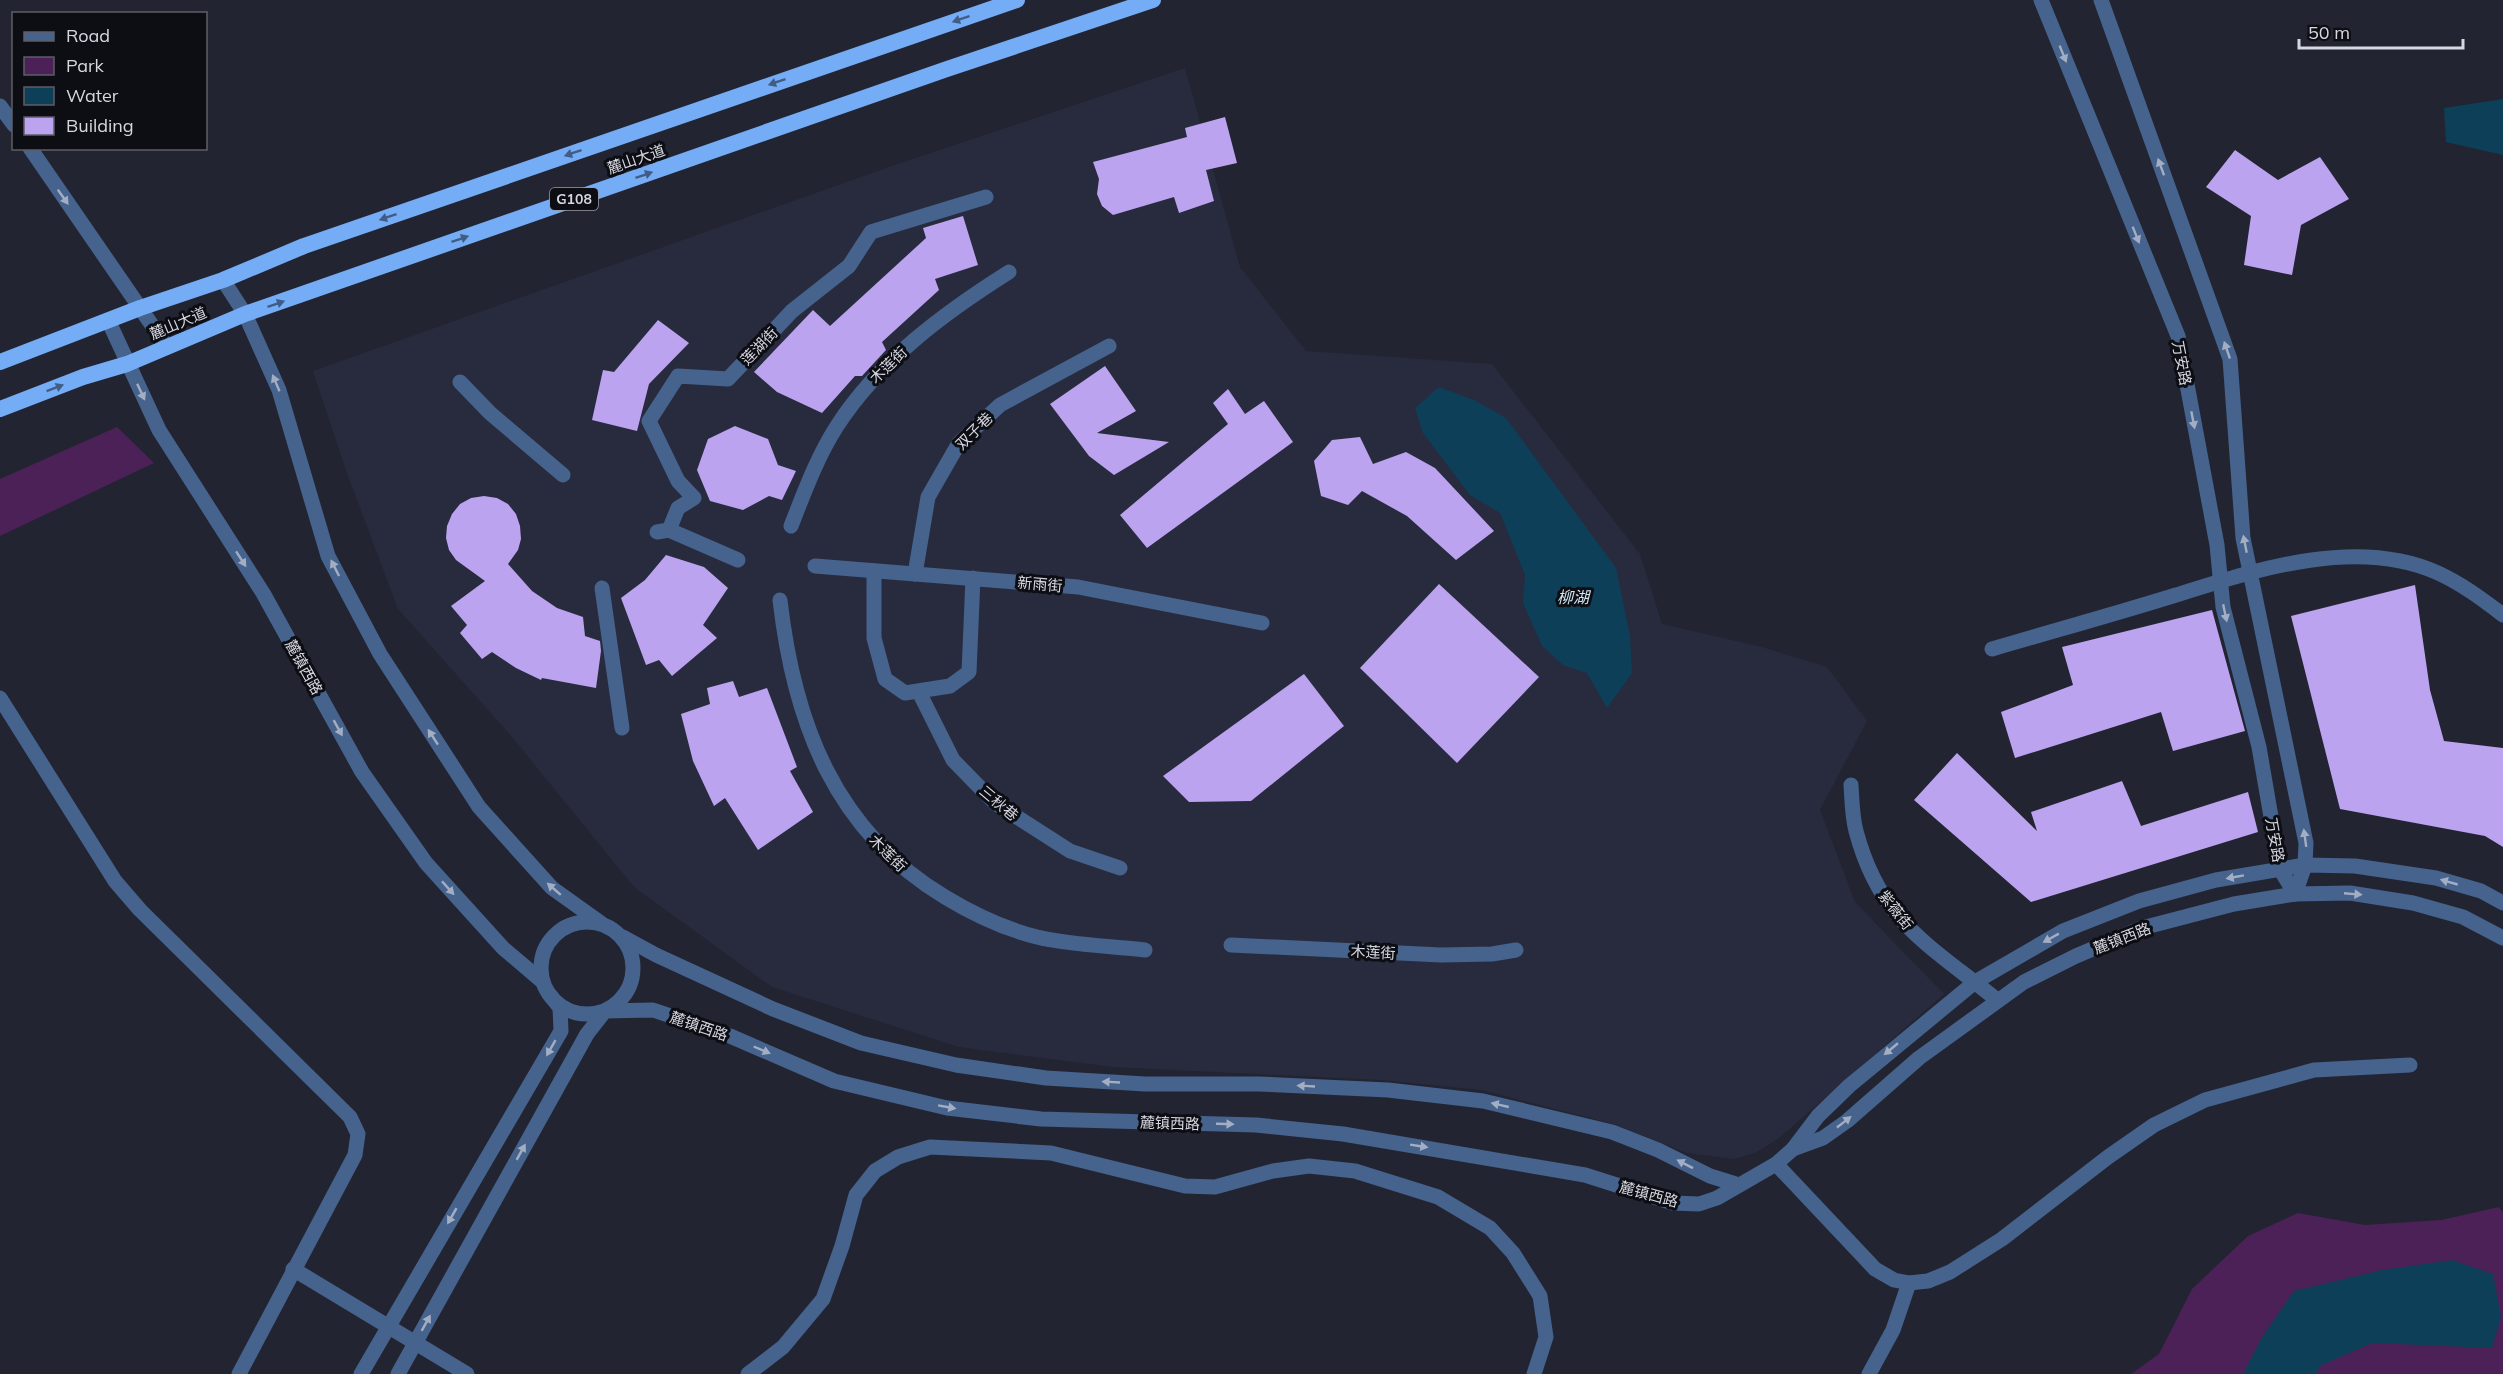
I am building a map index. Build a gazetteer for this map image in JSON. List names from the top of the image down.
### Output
{
  "streets": {
    "highway": ["麓山大道", "G108"],
    "street": [
      "莲湖街",
      "万安路",
      "木莲街",
      "双子巷",
      "新雨街",
      "麓镇西路",
      "三秋巷",
      "紫薇街"
    ]
  },
  "crossings": [
    ["麓山大道", "麓镇西路"],
    ["万安路", "麓镇西路"],
    ["双子巷", "新雨街"],
    ["麓镇西路", "紫薇街"]
  ],
  "water": ["柳湖"],
  "legend": [
    "Road",
    "Park",
    "Water",
    "Building"
  ],
  "scale_bar": "50 m"
}
